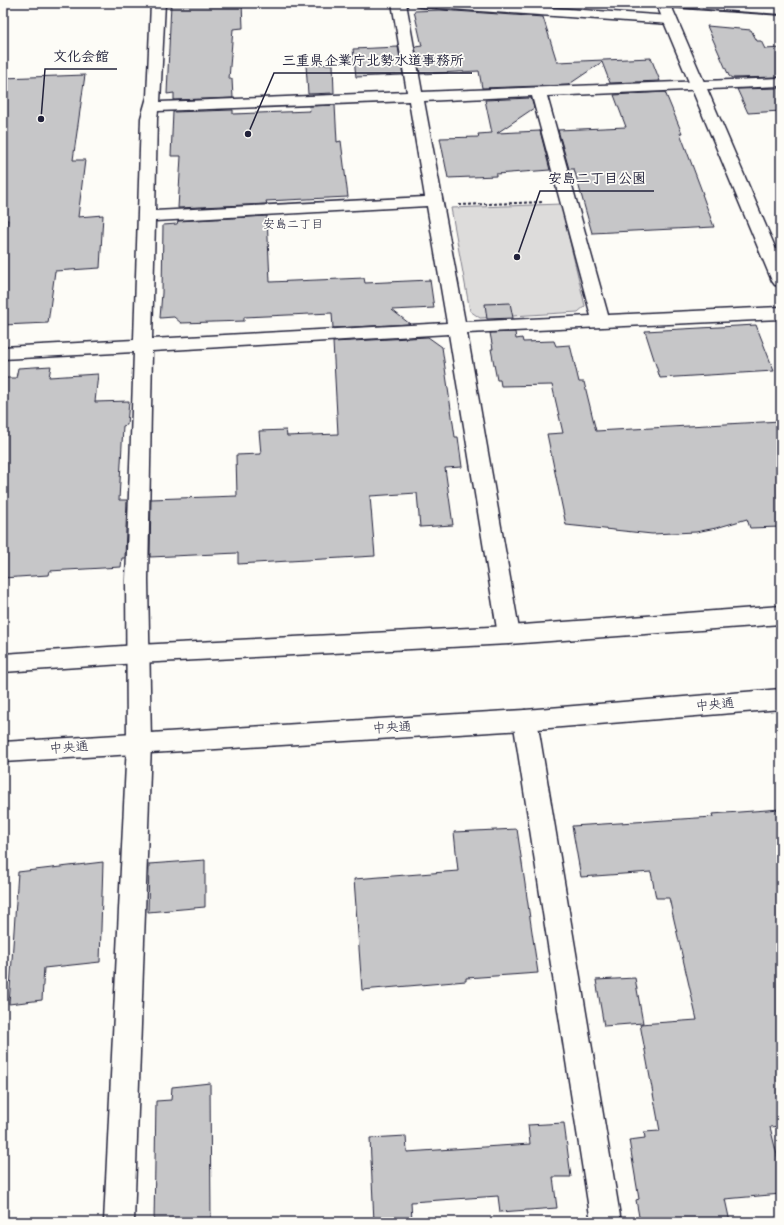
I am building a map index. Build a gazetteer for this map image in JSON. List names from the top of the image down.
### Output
{
  "streets": {
    "street": ["中央通"]
  },
  "districts": ["安島二丁目"],
  "places": ["文化会館", "三重県企業庁北勢水道事務所", "安島二丁目公園"]
}
